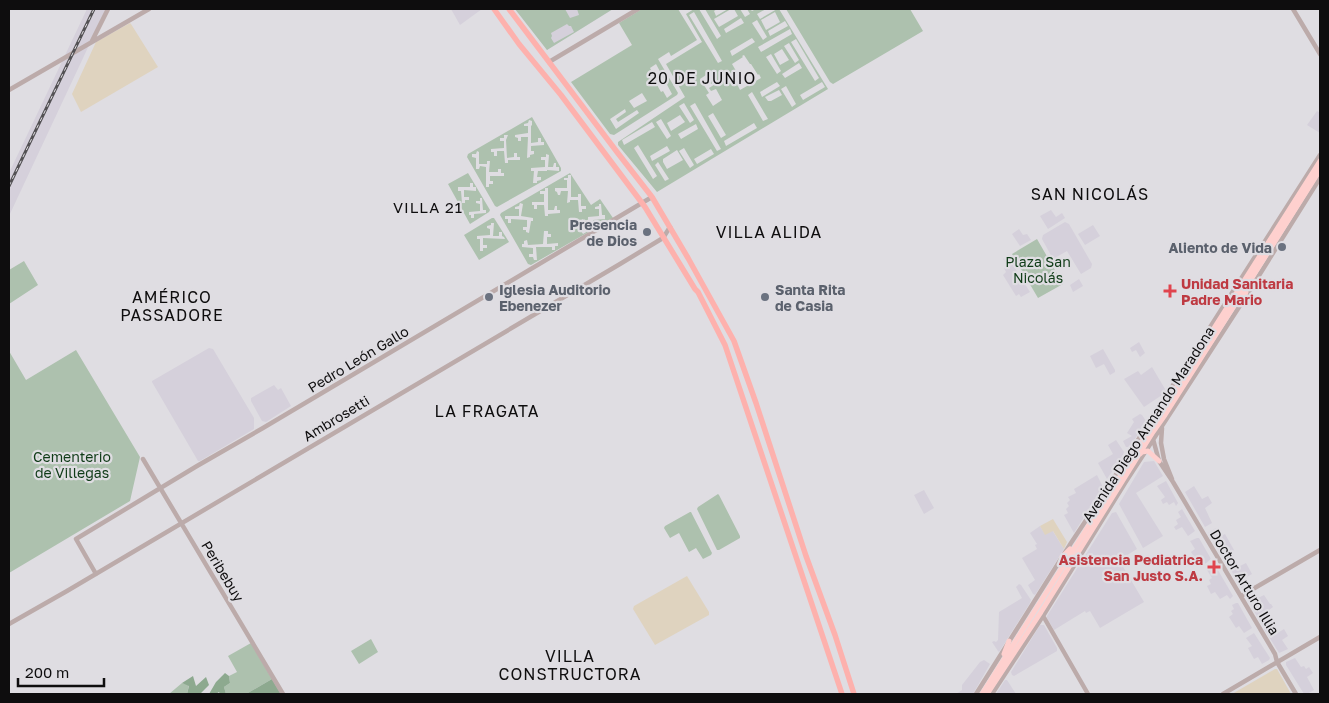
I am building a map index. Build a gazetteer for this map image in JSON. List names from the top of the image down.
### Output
{
  "streets": {
    "main road": ["Avenida Diego Armando Maradona"],
    "street": [
      "Pedro León Gallo",
      "Ambrosetti",
      "Peribebuy",
      "Doctor Arturo Illia"
    ]
  },
  "crossings": [
    ["Pedro León Gallo", "Ambrosetti"],
    ["Pedro León Gallo", "Peribebuy"],
    ["Ambrosetti", "Peribebuy"],
    ["Avenida Diego Armando Maradona", "Doctor Arturo Illia"]
  ],
  "districts": [
    "20 DE JUNIO",
    "SAN NICOLÁS",
    "VILLA 21",
    "VILLA ALIDA",
    "AMÉRICO PASSADORE",
    "LA FRAGATA",
    "VILLA CONSTRUCTORA"
  ],
  "parks": ["Plaza San Nicolás", "Cementerio de Villegas"],
  "places": {
    "other": [
      "Presencia de Dios",
      "Aliento de Vida",
      "Iglesia Auditorio Ebenezer",
      "Santa Rita de Casia"
    ],
    "health": ["Unidad Sanitaria Padre Mario", "Asistencia Pediatrica San Justo S.A."]
  },
  "scale_bar": "200 m"
}
